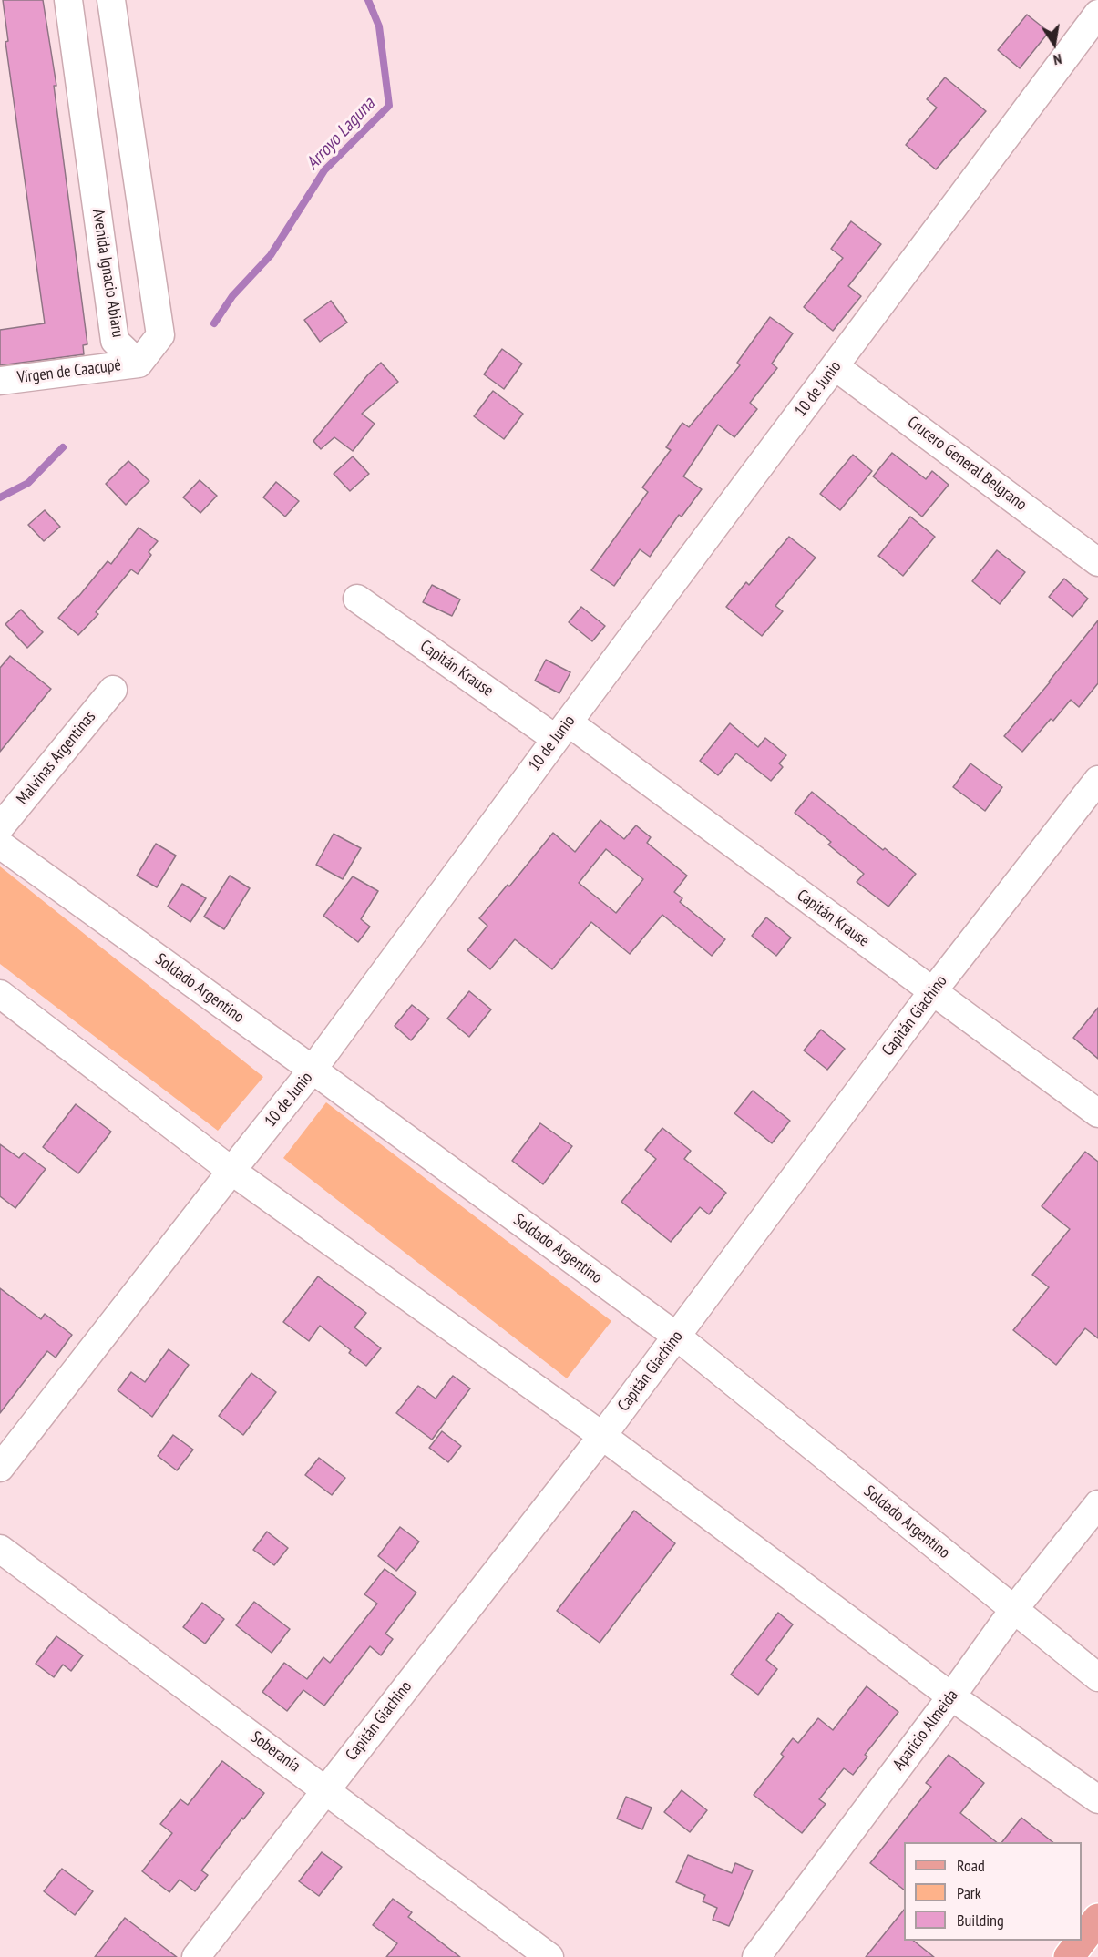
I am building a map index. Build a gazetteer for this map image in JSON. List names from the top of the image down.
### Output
{
  "streets": {
    "street": [
      "Avenida Ignacio Abiaru",
      "Vírgen de Caacupé",
      "10 de Junio",
      "Crucero General Belgrano",
      "Capitán Krause",
      "Malvinas Argentinas",
      "Soldado Argentino",
      "Capitán Giachino",
      "Aparicio Almeida",
      "Soberanía"
    ]
  },
  "crossings": [
    ["Avenida Ignacio Abiaru", "Vírgen de Caacupé"],
    ["10 de Junio", "Crucero General Belgrano"],
    ["10 de Junio", "Capitán Krause"],
    ["10 de Junio", "Soldado Argentino"],
    ["Capitán Krause", "Capitán Giachino"],
    ["Soldado Argentino", "Capitán Giachino"],
    ["Soldado Argentino", "Aparicio Almeida"],
    ["Capitán Giachino", "Soberanía"]
  ],
  "water": ["Arroyo Laguna"],
  "legend": ["Road", "Park", "Building"],
  "north": "bottom"
}
